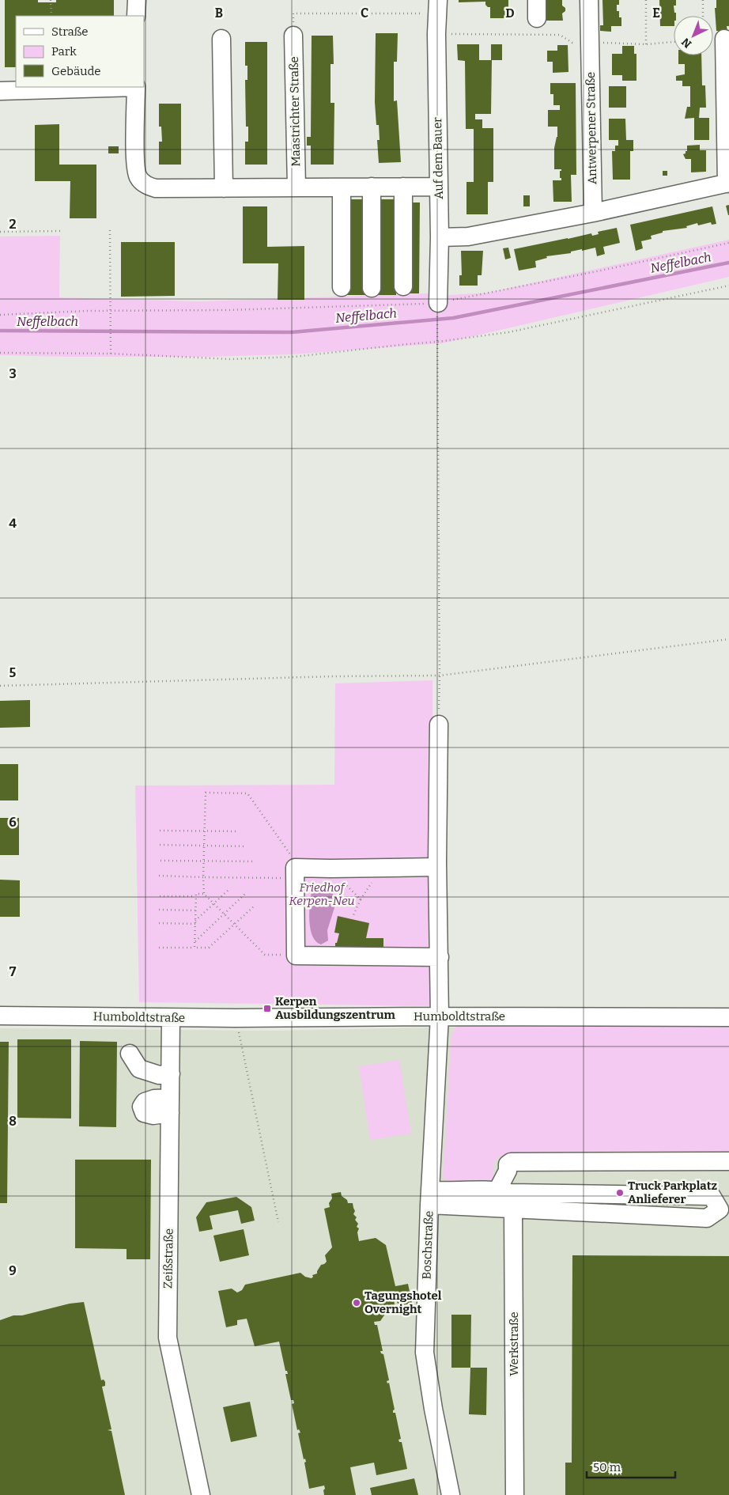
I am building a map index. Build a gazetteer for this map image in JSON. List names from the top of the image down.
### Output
{
  "streets": {
    "street": [
      "Maastrichter Straße",
      "Antwerpener Straße",
      "Auf dem Bauer",
      "Humboldtstraße",
      "Boschstraße",
      "Zeißstraße",
      "Werkstraße"
    ]
  },
  "crossings": [
    ["Humboldtstraße", "Boschstraße"],
    ["Humboldtstraße", "Zeißstraße"]
  ],
  "water": ["Neffelbach"],
  "parks": ["Friedhof Kerpen-Neu"],
  "places": {
    "transit": ["Kerpen Ausbildungszentrum"],
    "other": ["Truck Parkplatz Anlieferer", "Tagungshotel Overnight"]
  },
  "legend": ["Straße", "Park", "Gebäude"],
  "scale_bar": "50 m",
  "north": "bottom left",
  "grid": {
    "columns": [
      "B",
      "C",
      "D",
      "E"
    ],
    "rows": [
      "2",
      "3",
      "4",
      "5",
      "6",
      "7",
      "8",
      "9"
    ]
  }
}
